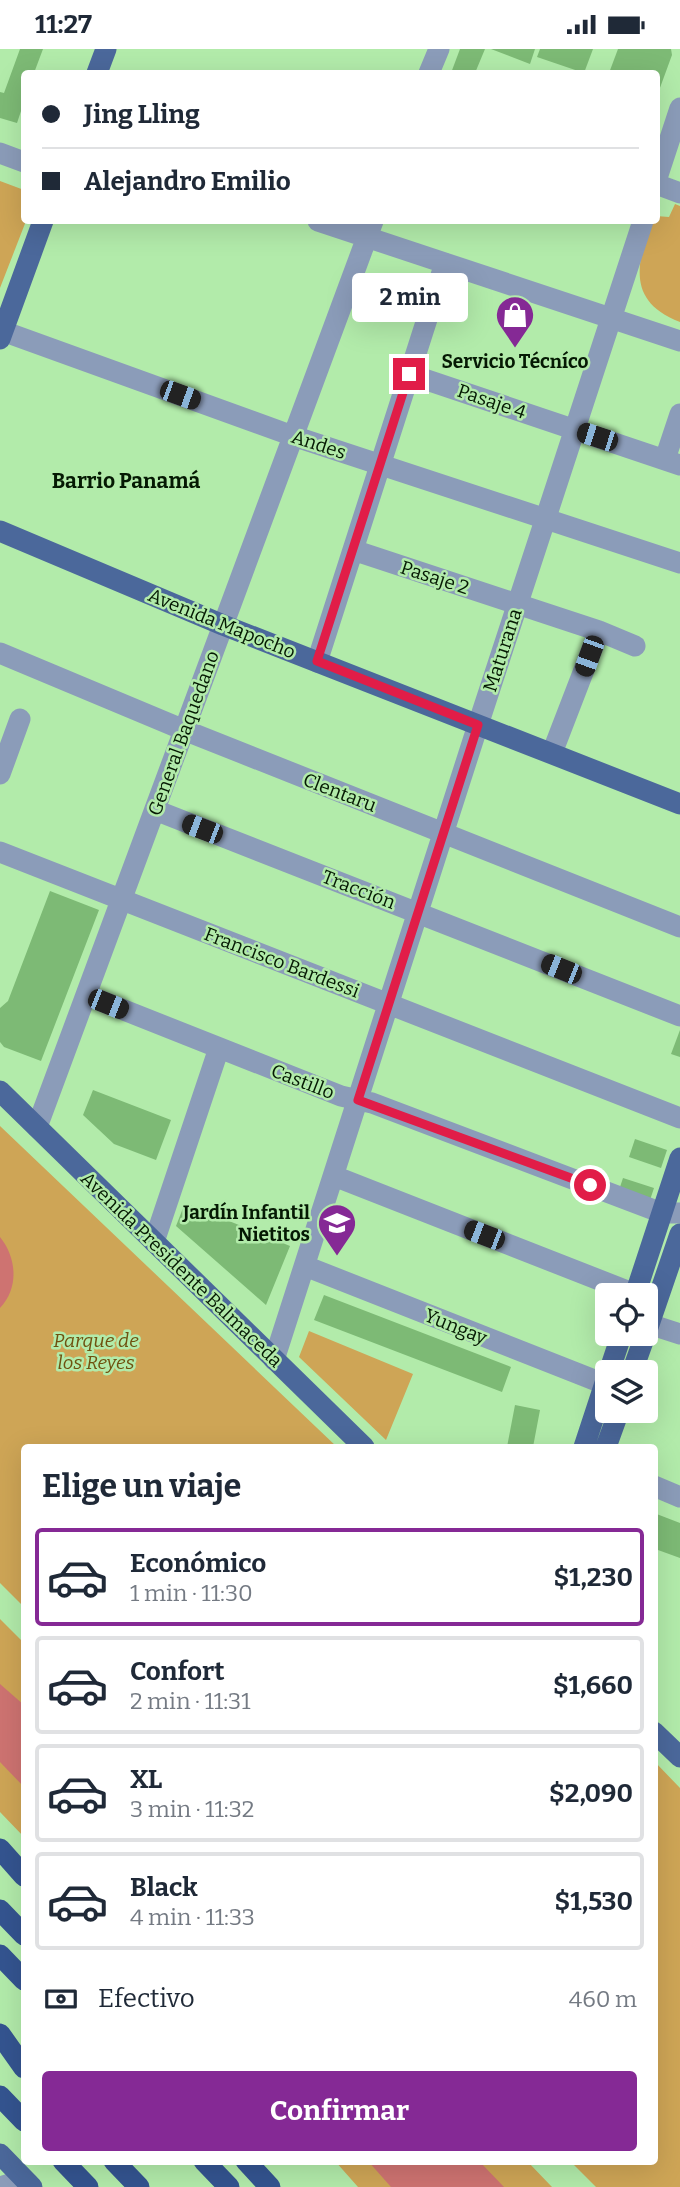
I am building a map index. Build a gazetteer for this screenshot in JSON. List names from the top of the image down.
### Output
{
  "streets": {
    "main road": ["Avenida Mapocho", "Avenida Presidente Balmaceda"],
    "street": [
      "Pasaje 4",
      "Andes",
      "Pasaje 2",
      "Maturana",
      "General Baquedano",
      "Clentaru",
      "Tracción",
      "Francisco Bardessi",
      "Castillo",
      "Yungay"
    ]
  },
  "crossings": [
    ["Pasaje 4", "Maturana"],
    ["Andes", "Maturana"],
    ["Andes", "General Baquedano"],
    ["Pasaje 2", "Maturana"],
    ["Avenida Mapocho", "Maturana"],
    ["Avenida Mapocho", "General Baquedano"],
    ["Maturana", "Clentaru"],
    ["Maturana", "Tracción"],
    ["Maturana", "Francisco Bardessi"],
    ["Maturana", "Castillo"],
    ["Maturana", "Avenida Presidente Balmaceda"],
    ["Maturana", "Yungay"],
    ["General Baquedano", "Clentaru"],
    ["General Baquedano", "Tracción"],
    ["General Baquedano", "Francisco Bardessi"],
    ["General Baquedano", "Castillo"],
    ["General Baquedano", "Avenida Presidente Balmaceda"]
  ],
  "districts": ["Barrio Panamá"],
  "parks": ["Parque de los Reyes"],
  "places": {
    "shop": ["Servicio Técníco"],
    "school or university": ["Jardín Infantil Nietitos"]
  },
  "page": {
    "status": "11:27",
    "banner": ["Jing Lling", "Alejandro Emilio"],
    "bubble": "2 min",
    "heading": "Elige un viaje",
    "list": [
      {
        "name": "Económico",
        "note": "1 min · 11:30",
        "value": "$1,230"
      },
      {
        "name": "Confort",
        "note": "2 min · 11:31",
        "value": "$1,660"
      },
      {
        "name": "XL",
        "note": "3 min · 11:32",
        "value": "$2,090"
      },
      {
        "name": "Black",
        "note": "4 min · 11:33",
        "value": "$1,530"
      }
    ],
    "pay": ["Efectivo", "460 m"],
    "buttons": "Confirmar"
  }
}
